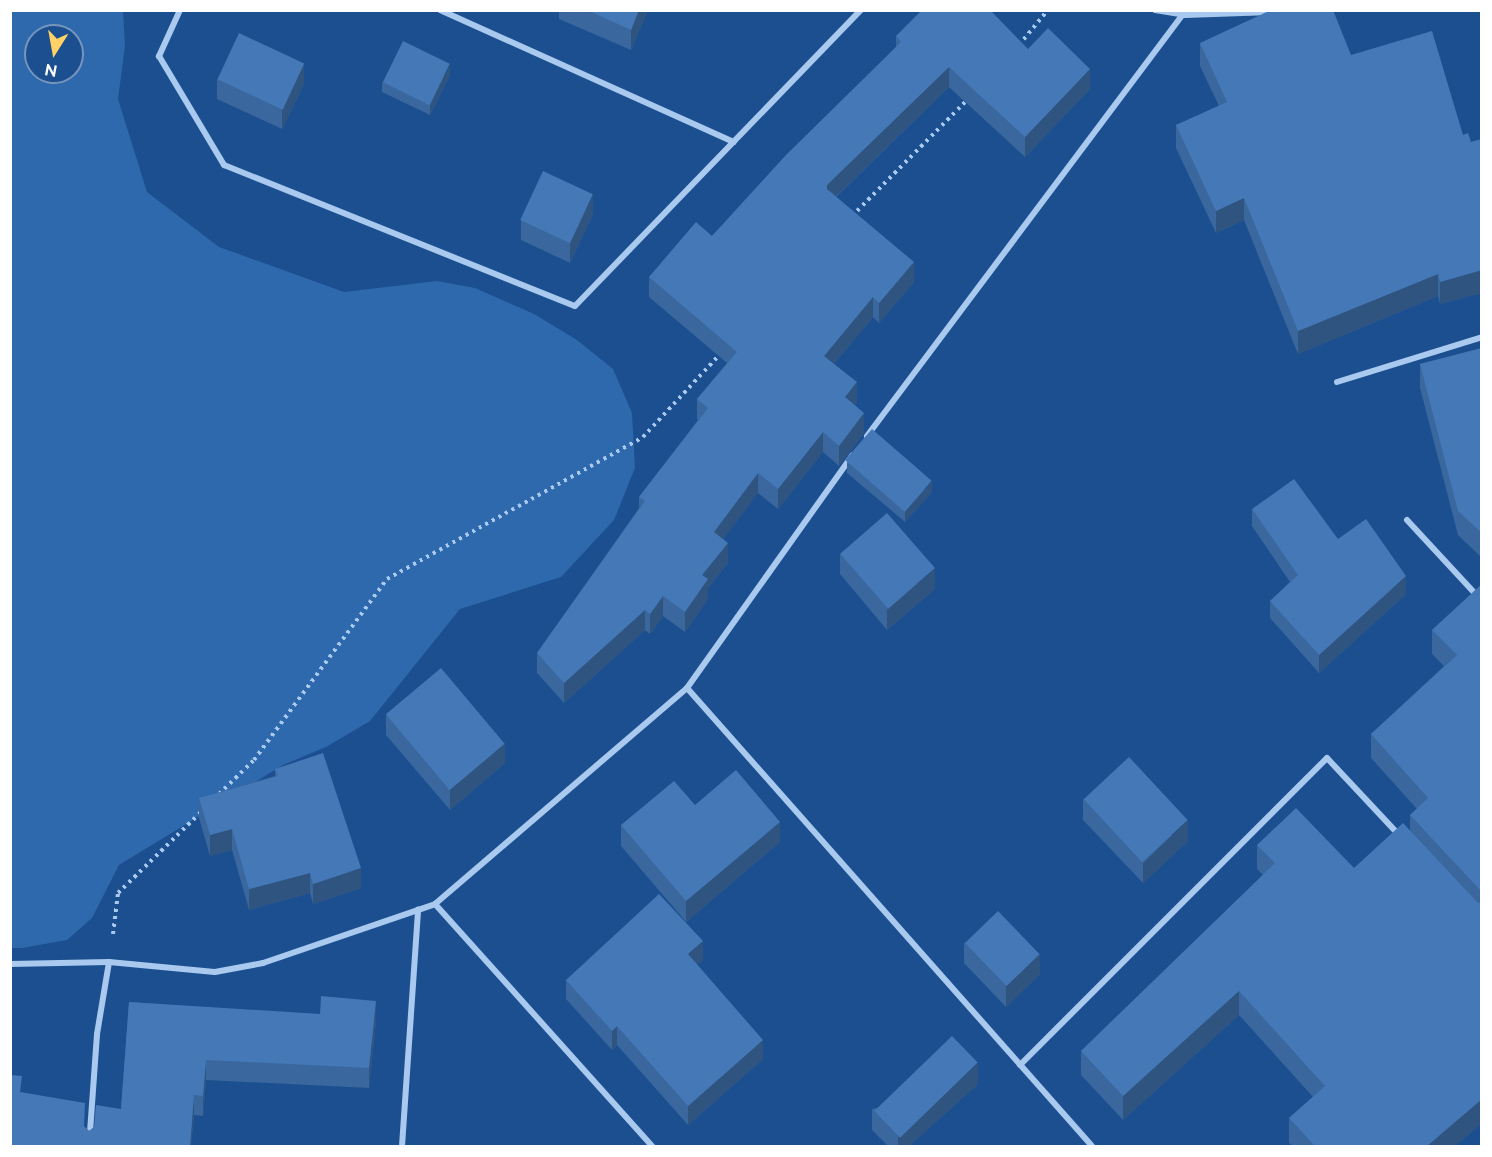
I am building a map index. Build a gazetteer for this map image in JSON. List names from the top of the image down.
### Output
{
  "north": "bottom"
}
